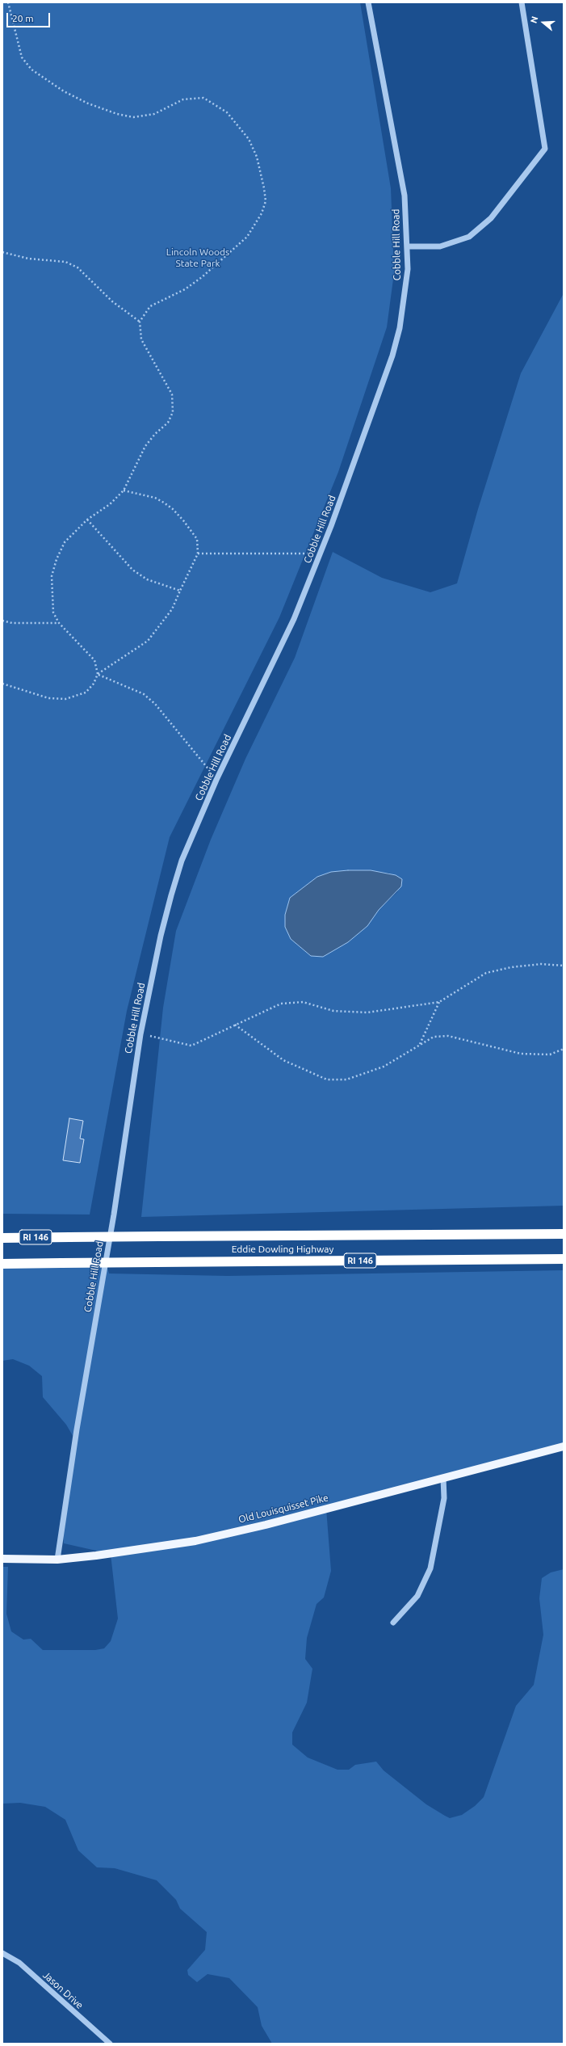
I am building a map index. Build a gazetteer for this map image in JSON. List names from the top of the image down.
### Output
{
  "streets": {
    "highway": ["RI 146", "Eddie Dowling Highway"],
    "main road": ["Old Louisquisset Pike"],
    "street": ["Cobble Hill Road", "Jason Drive"]
  },
  "crossings": [
    ["Cobble Hill Road", "Old Louisquisset Pike"]
  ],
  "parks": ["Lincoln Woods State Park"],
  "scale_bar": "20 m",
  "north": "left"
}
